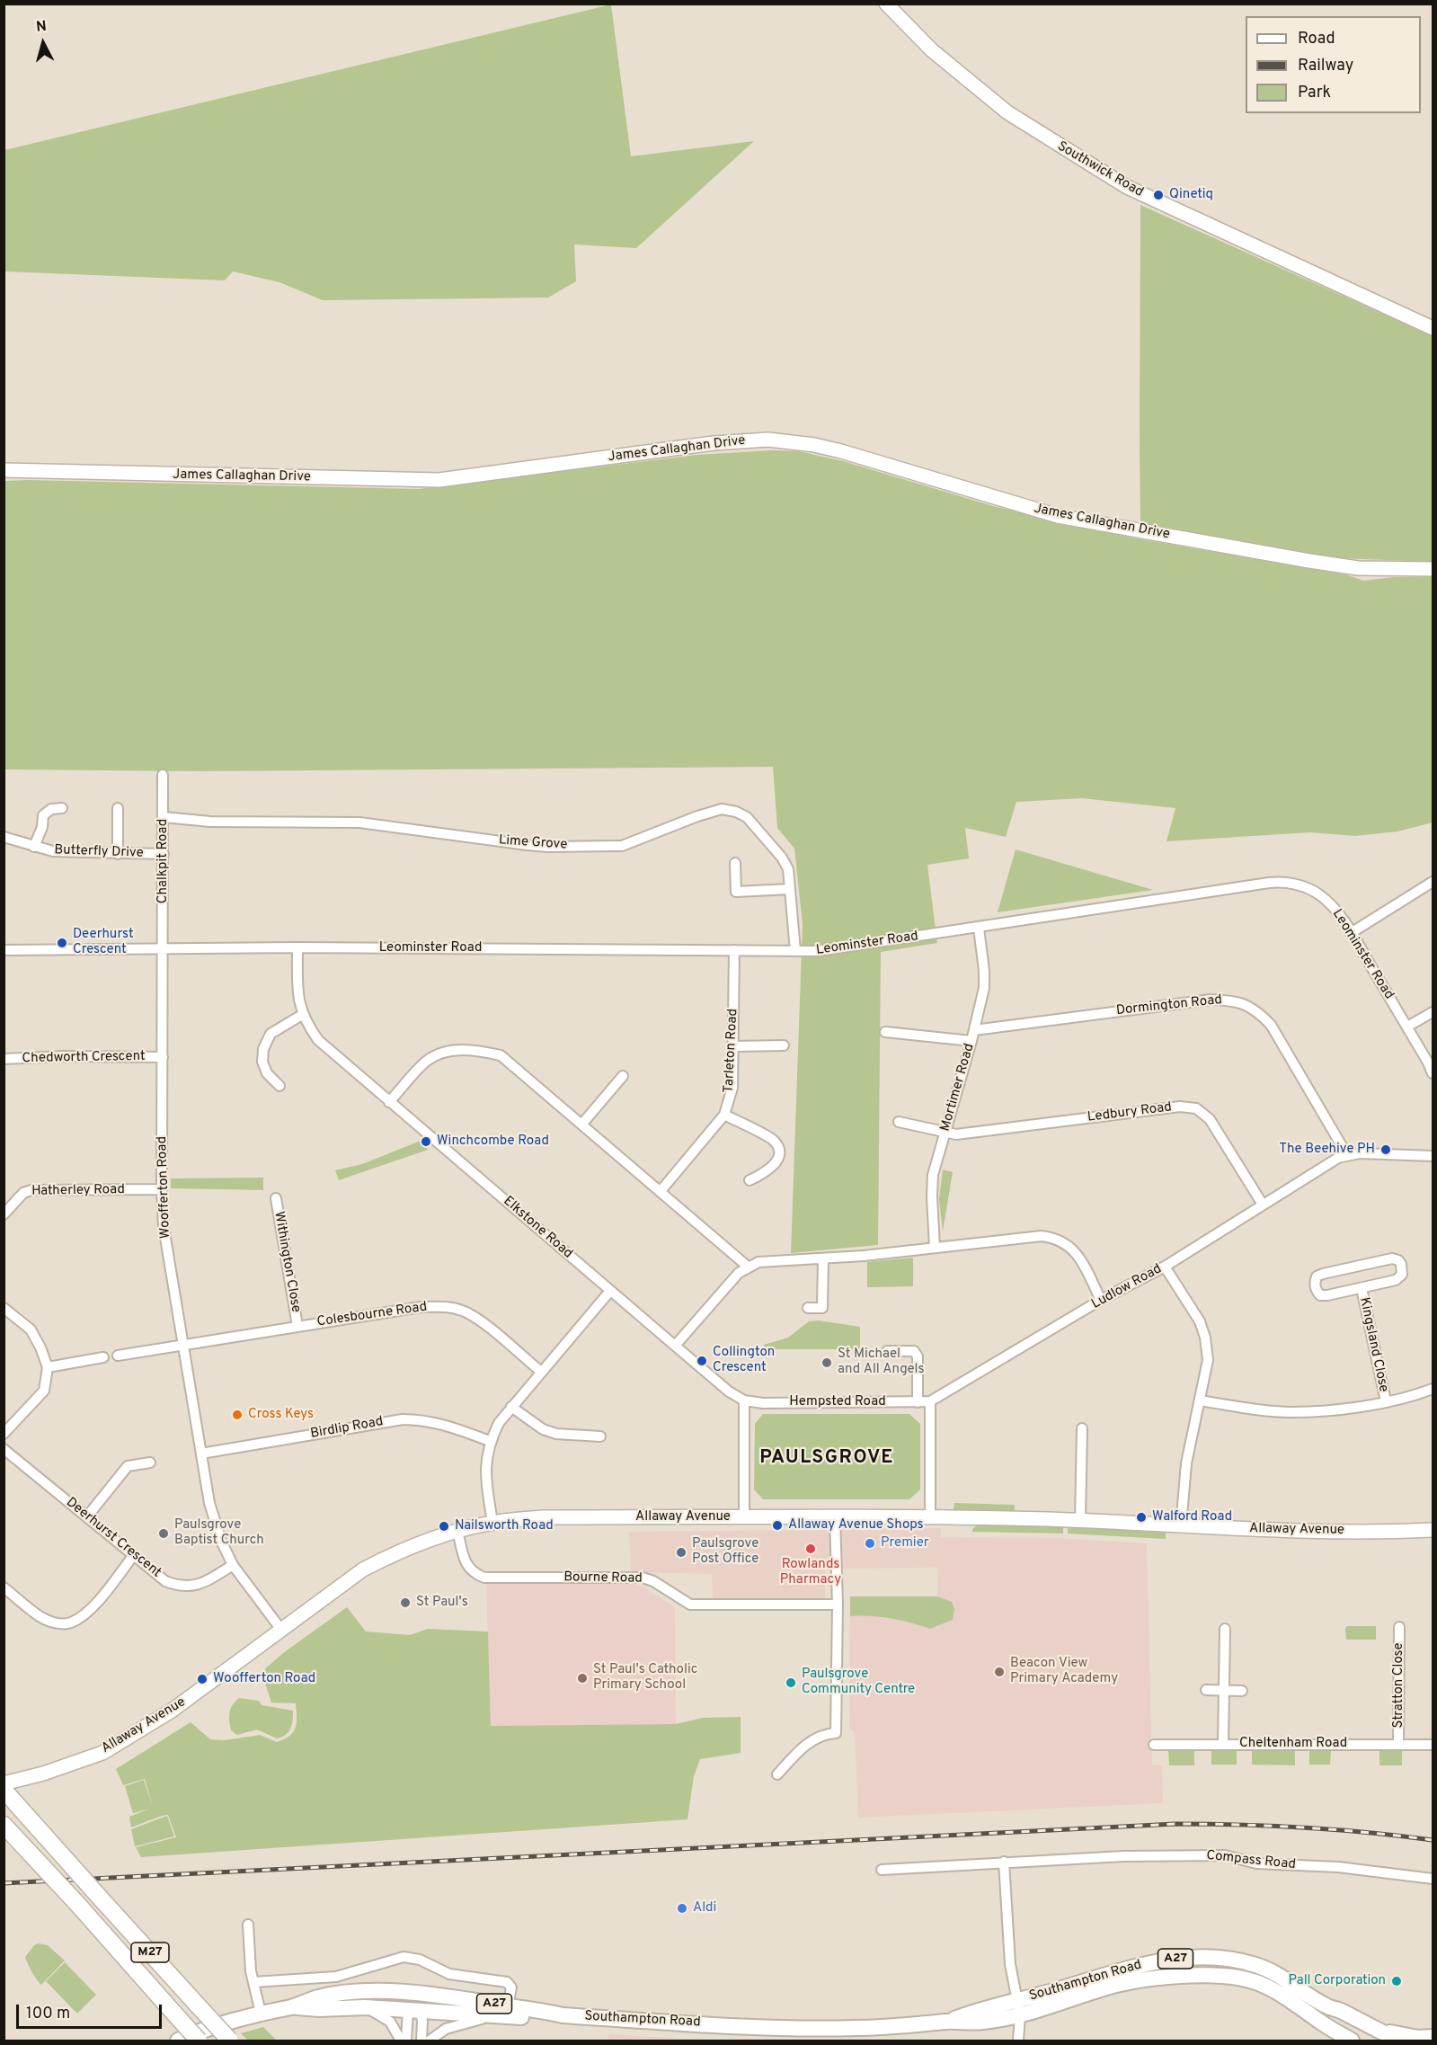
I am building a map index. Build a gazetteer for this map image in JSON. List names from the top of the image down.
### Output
{
  "streets": {
    "highway": ["M27"],
    "main road": ["A27", "Southampton Road"],
    "street": [
      "Southwick Road",
      "James Callaghan Drive",
      "Lime Grove",
      "Butterfly Drive",
      "Chalkpit Road",
      "Leominster Road",
      "Dormington Road",
      "Tarleton Road",
      "Chedworth Crescent",
      "Mortimer Road",
      "Ledbury Road",
      "Woofferton Road",
      "Hatherley Road",
      "Elkstone Road",
      "Withington Close",
      "Ludlow Road",
      "Colesbourne Road",
      "Kingsland Close",
      "Hempsted Road",
      "Birdlip Road",
      "Allaway Avenue",
      "Deerhurst Crescent",
      "Bourne Road",
      "Stratton Close",
      "Cheltenham Road",
      "Compass Road"
    ]
  },
  "crossings": [
    ["Lime Grove", "Chalkpit Road"],
    ["Lime Grove", "Leominster Road"],
    ["Butterfly Drive", "Chalkpit Road"],
    ["Chalkpit Road", "Leominster Road"],
    ["Chalkpit Road", "Woofferton Road"],
    ["Leominster Road", "Tarleton Road"],
    ["Leominster Road", "Mortimer Road"],
    ["Leominster Road", "Woofferton Road"],
    ["Leominster Road", "Elkstone Road"],
    ["Dormington Road", "Mortimer Road"],
    ["Dormington Road", "Ludlow Road"],
    ["Chedworth Crescent", "Woofferton Road"],
    ["Mortimer Road", "Ledbury Road"],
    ["Ledbury Road", "Ludlow Road"],
    ["Woofferton Road", "Hatherley Road"],
    ["Woofferton Road", "Colesbourne Road"],
    ["Woofferton Road", "Birdlip Road"],
    ["Woofferton Road", "Allaway Avenue"],
    ["Woofferton Road", "Deerhurst Crescent"],
    ["Elkstone Road", "Hempsted Road"],
    ["Withington Close", "Colesbourne Road"],
    ["Ludlow Road", "Hempsted Road"],
    ["Allaway Avenue", "Bourne Road"],
    ["Stratton Close", "Cheltenham Road"]
  ],
  "districts": ["PAULSGROVE"],
  "places": [
    "Qinetiq",
    "Deerhurst Crescent",
    "Winchcombe Road",
    "The Beehive PH",
    "Collington Crescent",
    "St Michael and All Angels",
    "Cross Keys",
    "Walford Road",
    "Allaway Avenue Shops",
    "Nailsworth Road",
    "Paulsgrove Baptist Church",
    "Premier",
    "Rowlands Pharmacy",
    "Paulsgrove Post Office",
    "St Paul's",
    "Beacon View Primary Academy",
    "St Paul's Catholic Primary School",
    "Woofferton Road",
    "Paulsgrove Community Centre",
    "Aldi",
    "Pall Corporation"
  ],
  "legend": ["Road", "Railway", "Park"],
  "scale_bar": "100 m",
  "north": "top"
}
